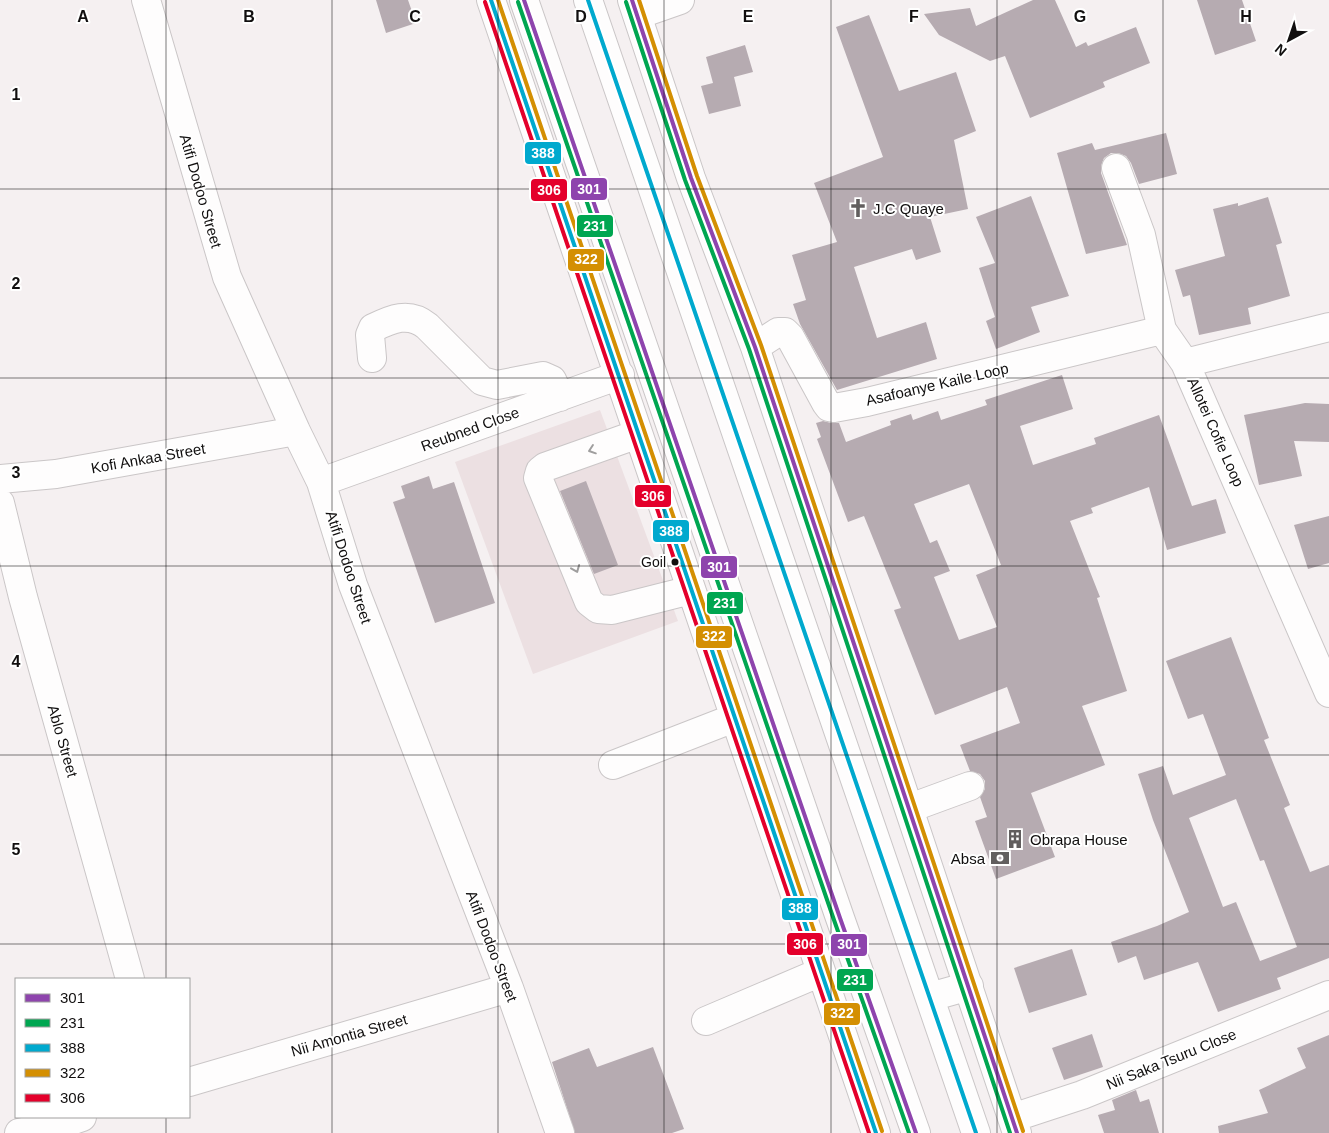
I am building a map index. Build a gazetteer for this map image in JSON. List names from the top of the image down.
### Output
{
  "streets": {
    "main road": [
      "Atifi Dodoo Street",
      "Asafoanye Kaile Loop",
      "Reubned Close",
      "Allotei Cofie Loop",
      "Kofi Ankaa Street",
      "Ablo Street",
      "Nii Amontia Street",
      "Nii Saka Tsuru Close"
    ]
  },
  "crossings": [
    ["Atifi Dodoo Street", "Reubned Close"],
    ["Atifi Dodoo Street", "Kofi Ankaa Street"],
    ["Atifi Dodoo Street", "Nii Amontia Street"],
    ["Asafoanye Kaile Loop", "Allotei Cofie Loop"]
  ],
  "places": {
    "church": ["J.C Quaye"],
    "other": ["Goil"],
    "building": ["Obrapa House"],
    "bank": ["Absa"]
  },
  "lines": [
    "transit line 301",
    "transit line 388",
    "transit line 322",
    "transit line 231",
    "transit line 306"
  ],
  "legend": [
    "301",
    "231",
    "388",
    "322",
    "306"
  ],
  "north": "bottom left",
  "grid": {
    "columns": [
      "A",
      "B",
      "C",
      "D",
      "E",
      "F",
      "G",
      "H"
    ],
    "rows": [
      "1",
      "2",
      "3",
      "4",
      "5"
    ]
  }
}
